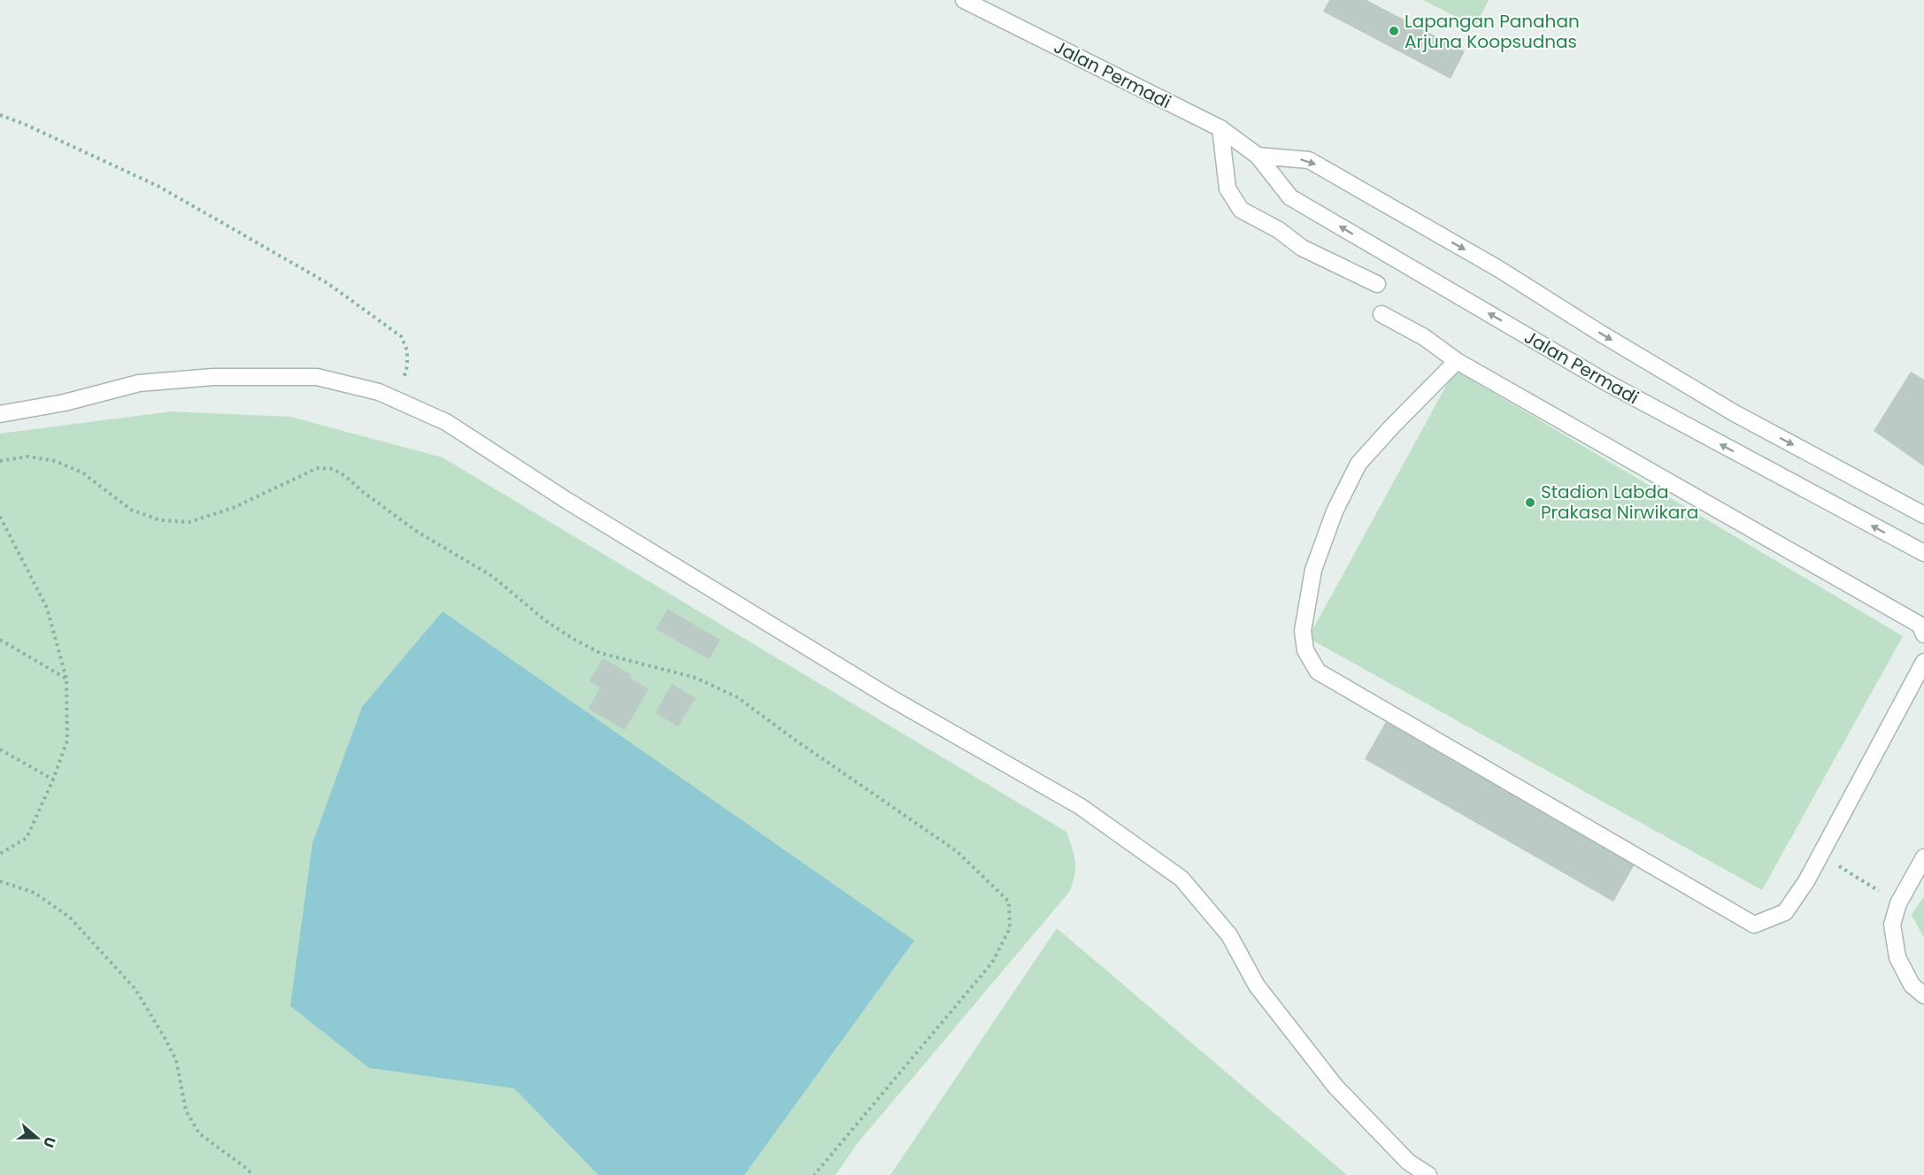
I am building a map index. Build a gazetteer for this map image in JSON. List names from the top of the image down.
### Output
{
  "streets": {
    "street": ["Jalan Permadi"]
  },
  "places": ["Lapangan Panahan Arjuna Koopsudnas", "Stadion Labda Prakasa Nirwikara"],
  "north": "right"
}
